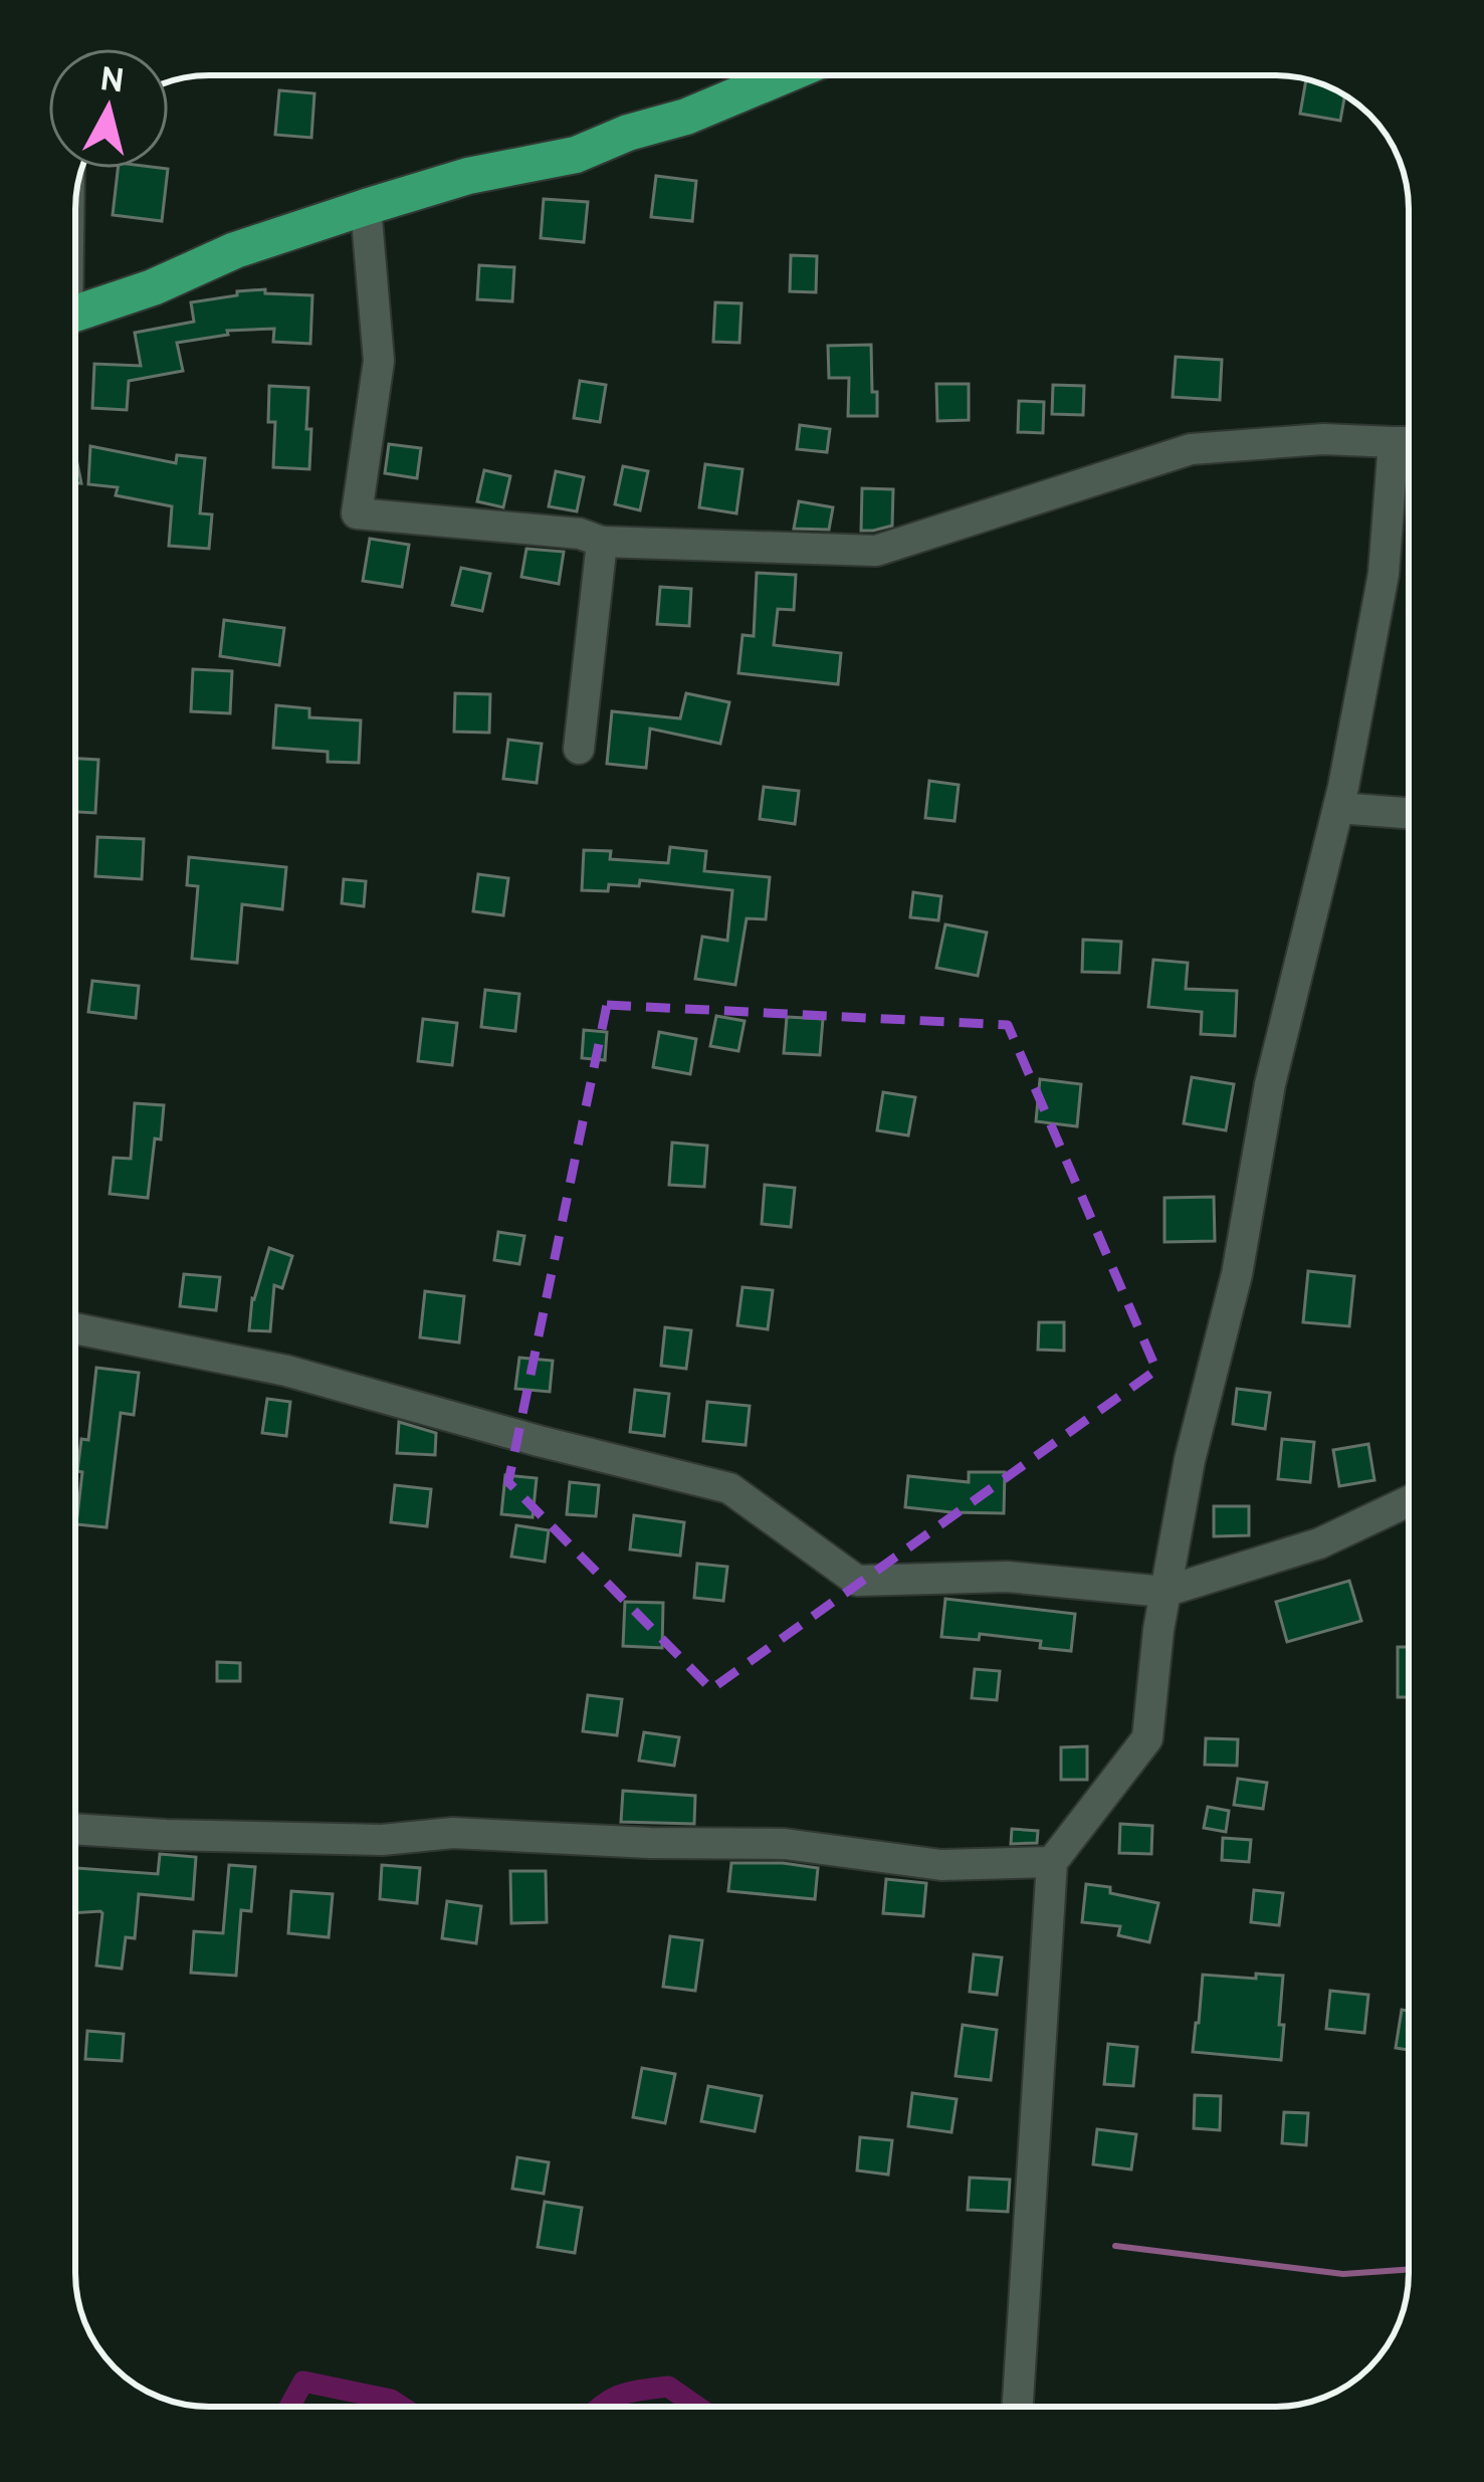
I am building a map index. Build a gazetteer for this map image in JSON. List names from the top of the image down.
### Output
{
  "north": "top"
}
